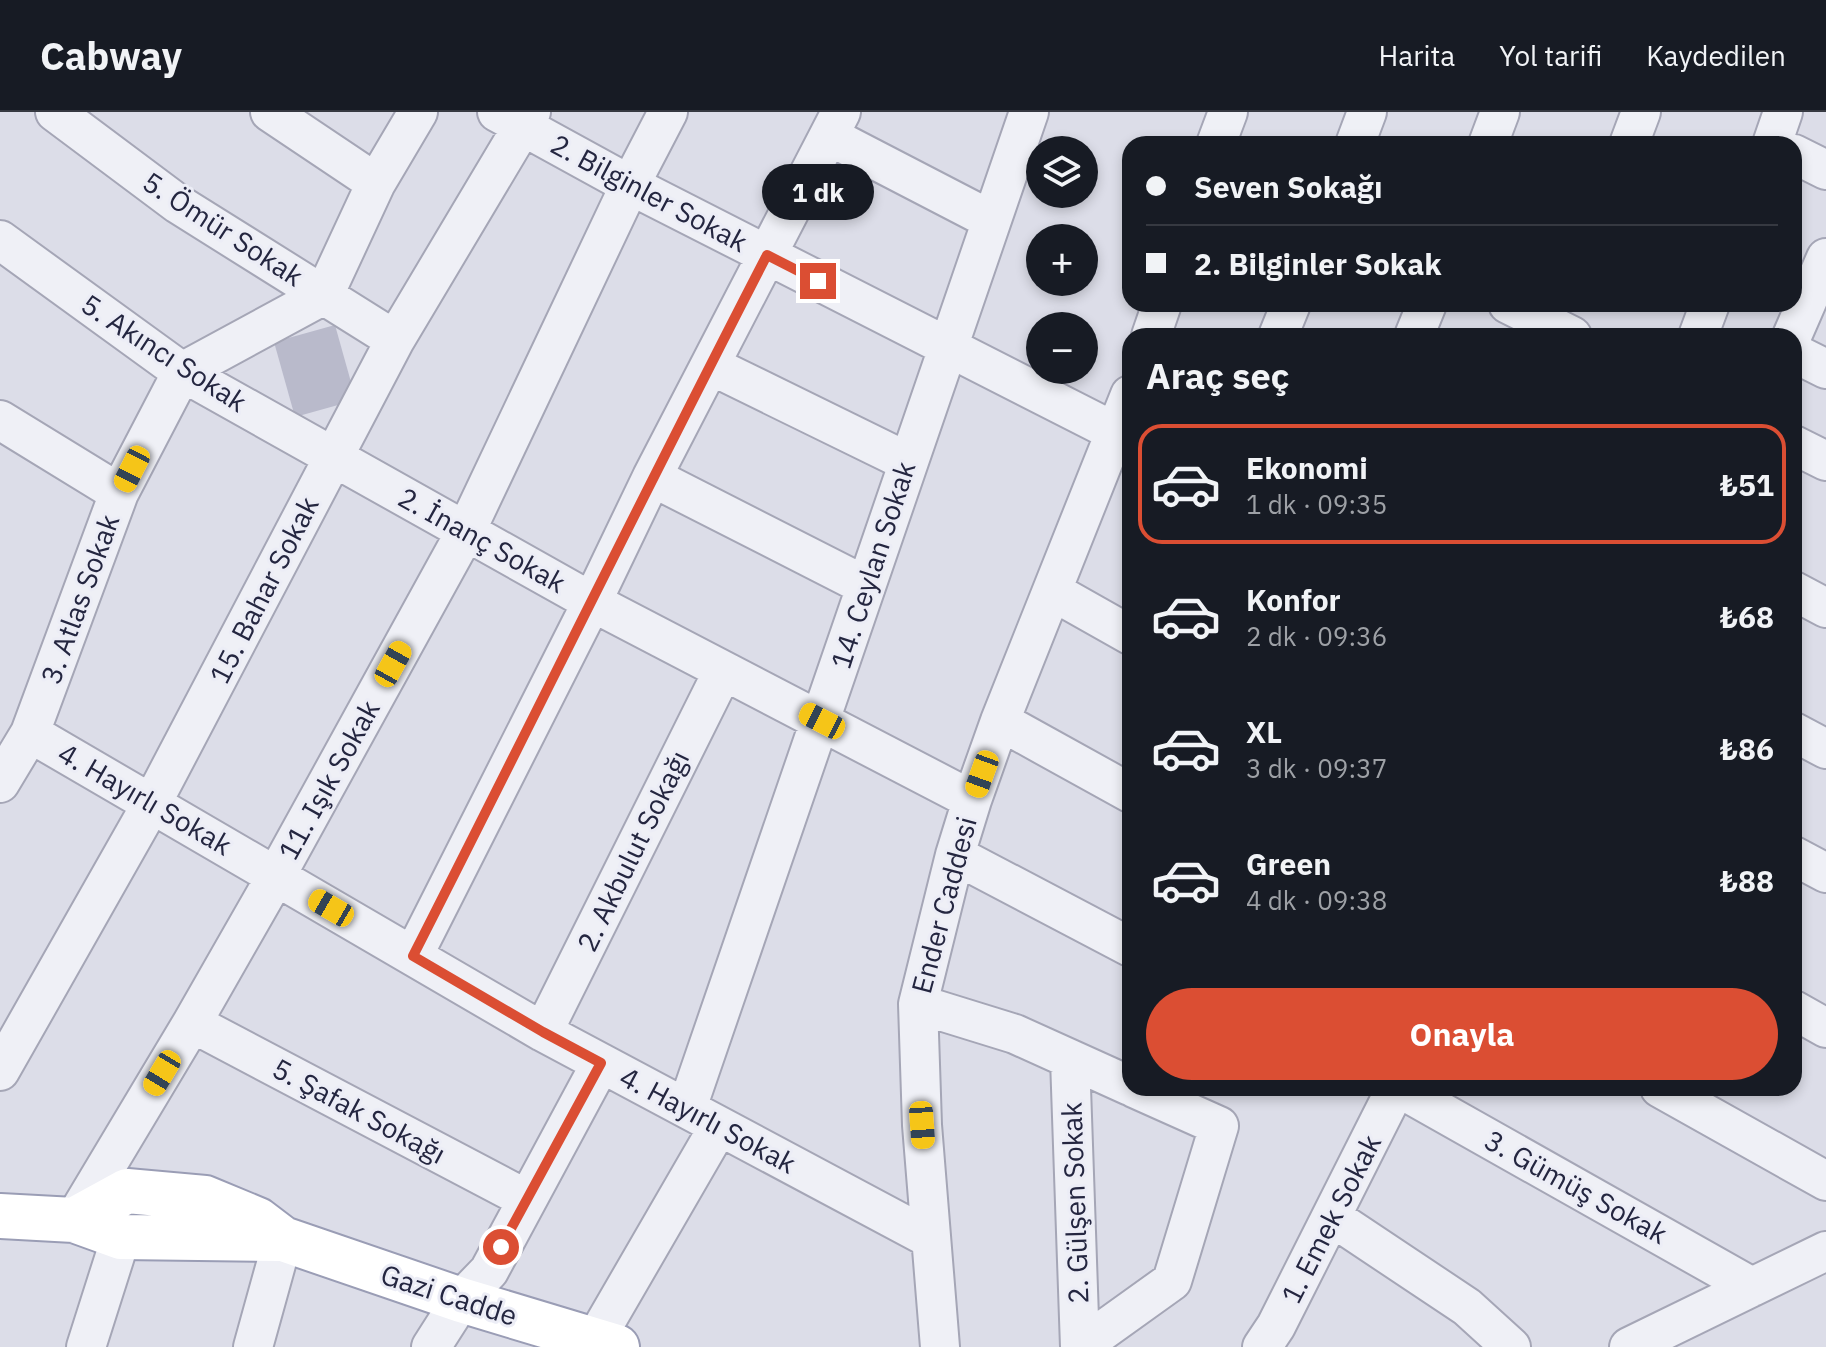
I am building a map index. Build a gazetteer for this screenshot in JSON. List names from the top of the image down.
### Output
{
  "streets": {
    "main road": ["Gazi Cadde"],
    "street": [
      "2. Bilginler Sokak",
      "5. Ömür Sokak",
      "5. Akıncı Sokak",
      "2. İnanç Sokak",
      "14. Ceylan Sokak",
      "15. Bahar Sokak",
      "3. Atlas Sokak",
      "11. Işık Sokak",
      "4. Hayırlı Sokak",
      "2. Akbulut Sokağı",
      "Ender Caddesi",
      "5. Şafak Sokağı",
      "3. Gümüş Sokak",
      "2. Gülşen Sokak",
      "1. Emek Sokak"
    ]
  },
  "crossings": [
    ["2. Bilginler Sokak", "14. Ceylan Sokak"],
    ["2. Bilginler Sokak", "15. Bahar Sokak"],
    ["2. Bilginler Sokak", "11. Işık Sokak"],
    ["2. Bilginler Sokak", "Ender Caddesi"],
    ["5. Ömür Sokak", "15. Bahar Sokak"],
    ["5. Akıncı Sokak", "2. İnanç Sokak"],
    ["5. Akıncı Sokak", "15. Bahar Sokak"],
    ["5. Akıncı Sokak", "3. Atlas Sokak"],
    ["2. İnanç Sokak", "14. Ceylan Sokak"],
    ["2. İnanç Sokak", "15. Bahar Sokak"],
    ["2. İnanç Sokak", "11. Işık Sokak"],
    ["2. İnanç Sokak", "2. Akbulut Sokağı"],
    ["2. İnanç Sokak", "Ender Caddesi"],
    ["14. Ceylan Sokak", "4. Hayırlı Sokak"],
    ["14. Ceylan Sokak", "Gazi Cadde"],
    ["15. Bahar Sokak", "4. Hayırlı Sokak"],
    ["3. Atlas Sokak", "4. Hayırlı Sokak"],
    ["11. Işık Sokak", "4. Hayırlı Sokak"],
    ["11. Işık Sokak", "5. Şafak Sokağı"],
    ["4. Hayırlı Sokak", "2. Akbulut Sokağı"],
    ["4. Hayırlı Sokak", "Ender Caddesi"]
  ],
  "page": {
    "header": "Cabway",
    "nav": ["Harita", "Yol tarifi", "Kaydedilen"],
    "map_buttons": ["+", "−"],
    "banner": ["Seven Sokağı", "2. Bilginler Sokak"],
    "bubble": "1 dk",
    "heading": "Araç seç",
    "list": [
      {
        "name": "Ekonomi",
        "note": "1 dk · 09:35",
        "value": "₺51"
      },
      {
        "name": "Konfor",
        "note": "2 dk · 09:36",
        "value": "₺68"
      },
      {
        "name": "XL",
        "note": "3 dk · 09:37",
        "value": "₺86"
      },
      {
        "name": "Green",
        "note": "4 dk · 09:38",
        "value": "₺88"
      }
    ],
    "buttons": "Onayla"
  }
}
